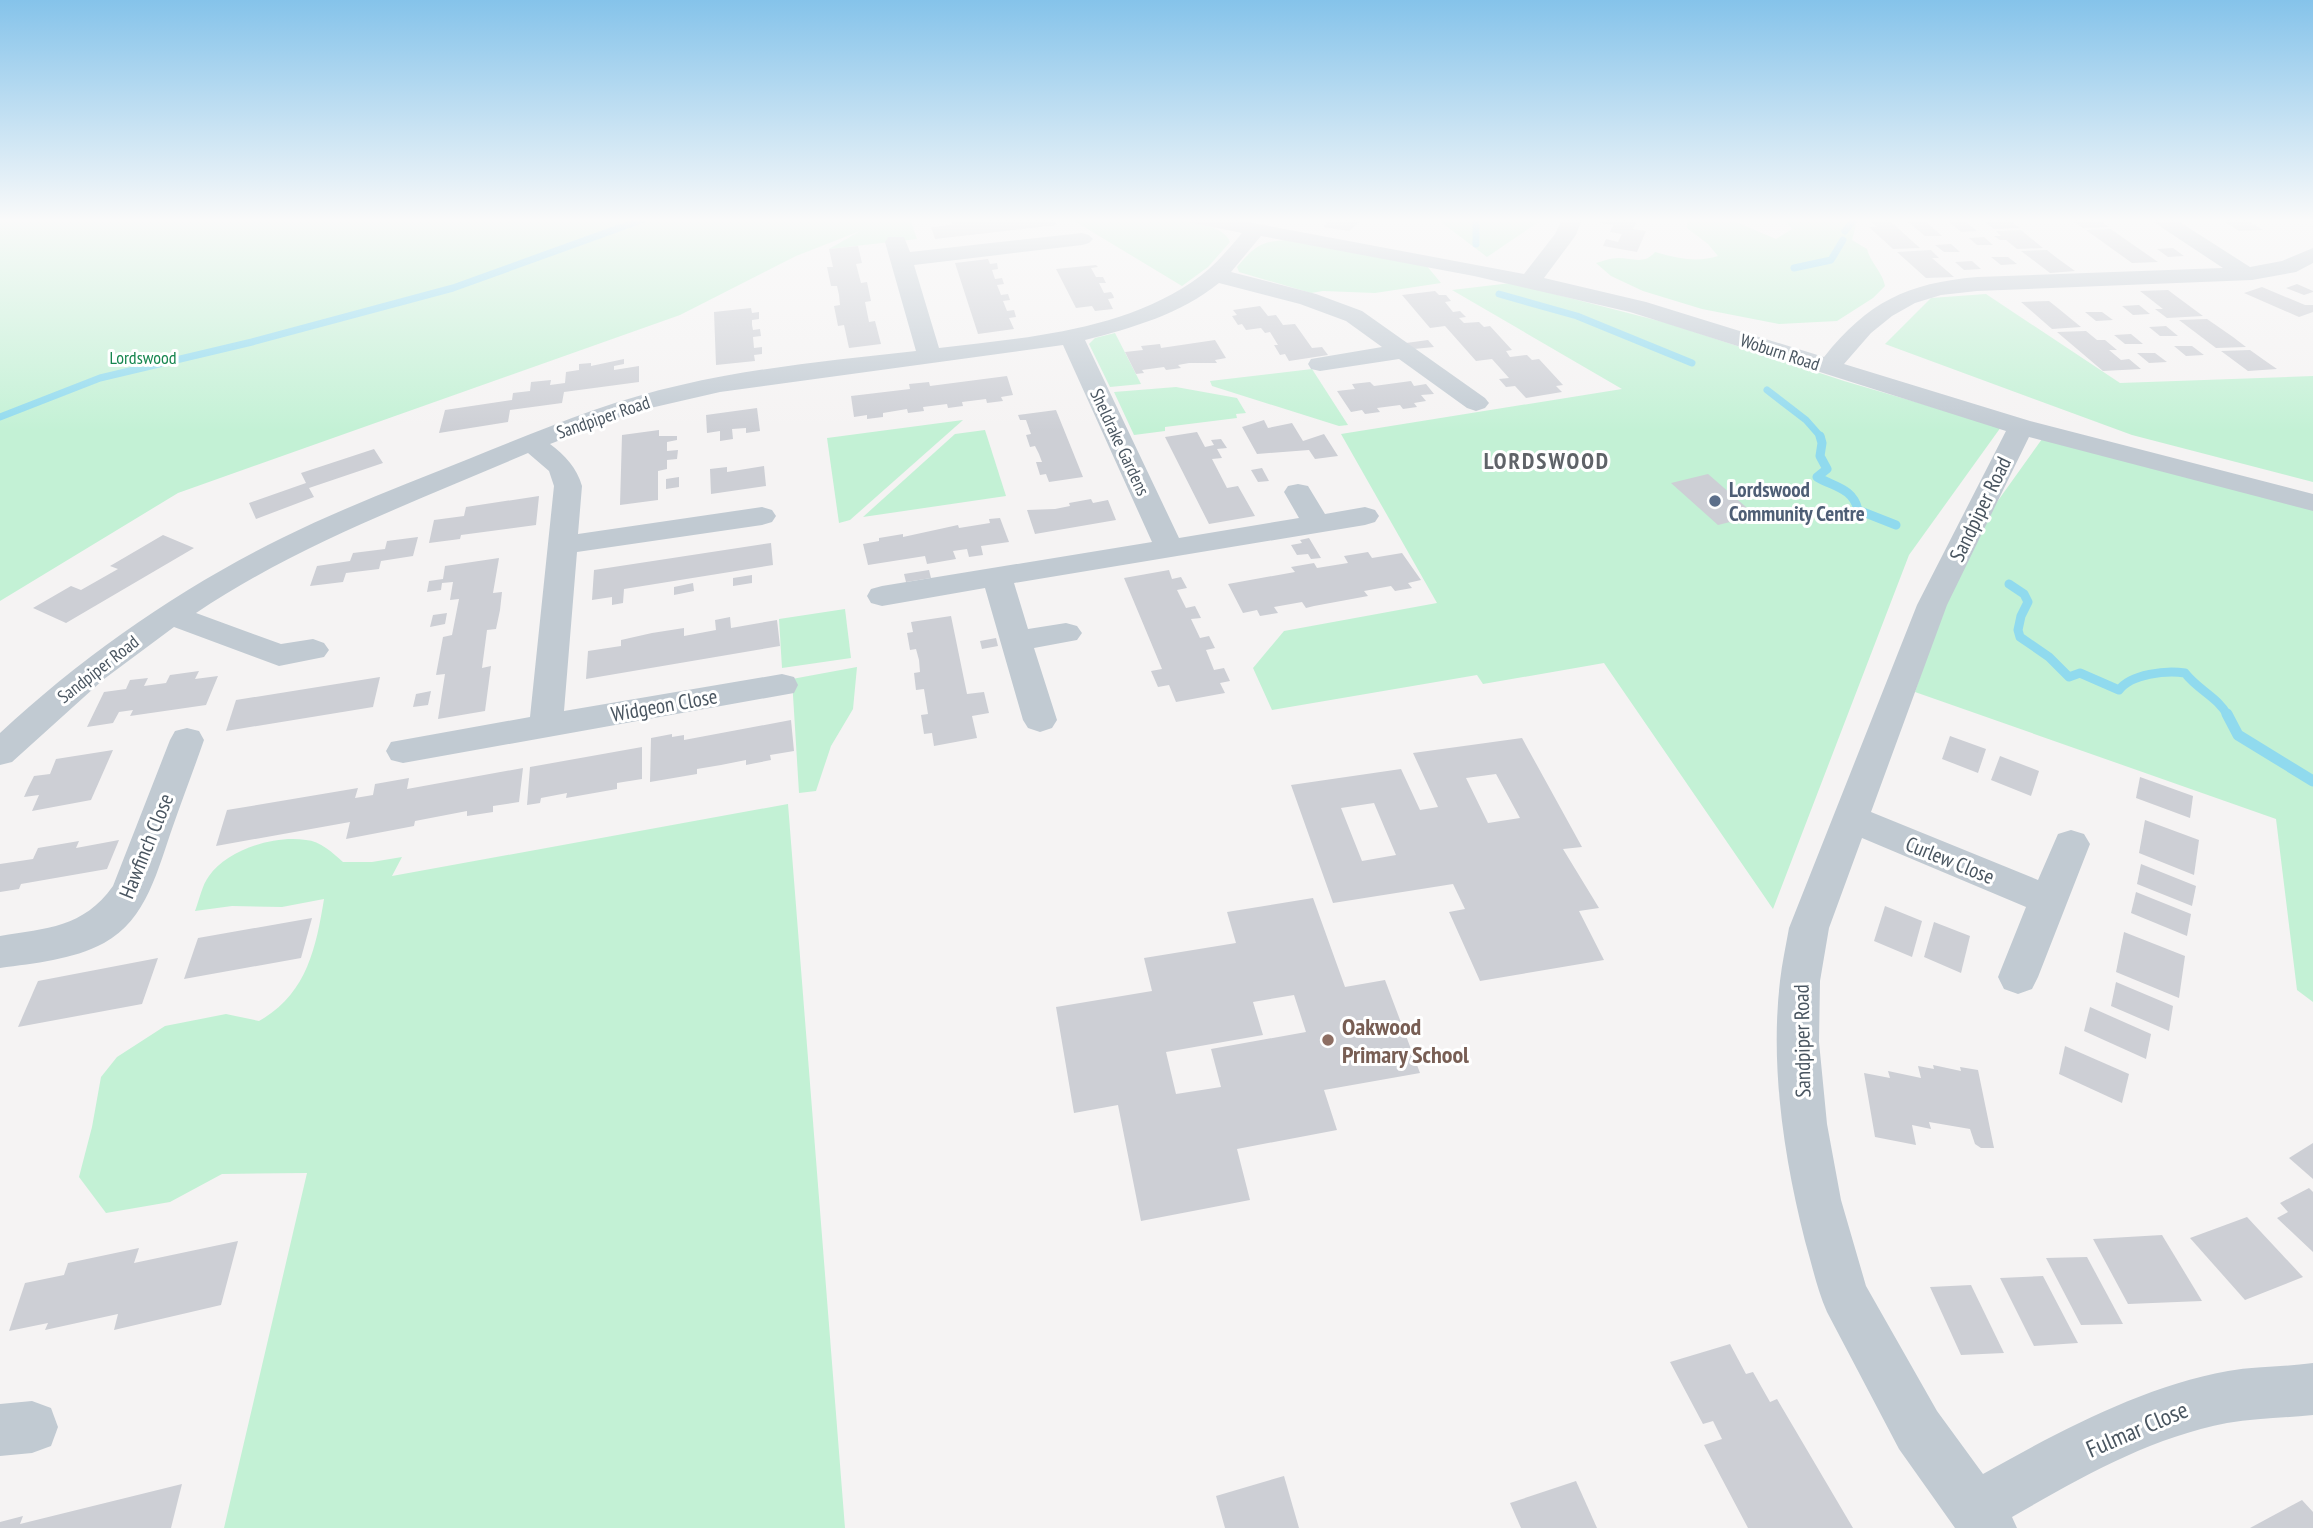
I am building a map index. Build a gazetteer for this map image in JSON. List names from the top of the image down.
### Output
{
  "streets": {
    "street": [
      "Woburn Road",
      "Sandpiper Road",
      "Sheldrake Gardens",
      "Widgeon Close",
      "Hawfinch Close",
      "Curlew Close",
      "Fulmar Close"
    ]
  },
  "crossings": [
    ["Woburn Road", "Sandpiper Road"],
    ["Sandpiper Road", "Sheldrake Gardens"],
    ["Sandpiper Road", "Curlew Close"],
    ["Sandpiper Road", "Fulmar Close"]
  ],
  "districts": ["LORDSWOOD"],
  "parks": ["Lordswood"],
  "places": ["Lordswood Community Centre", "Oakwood Primary School"]
}
